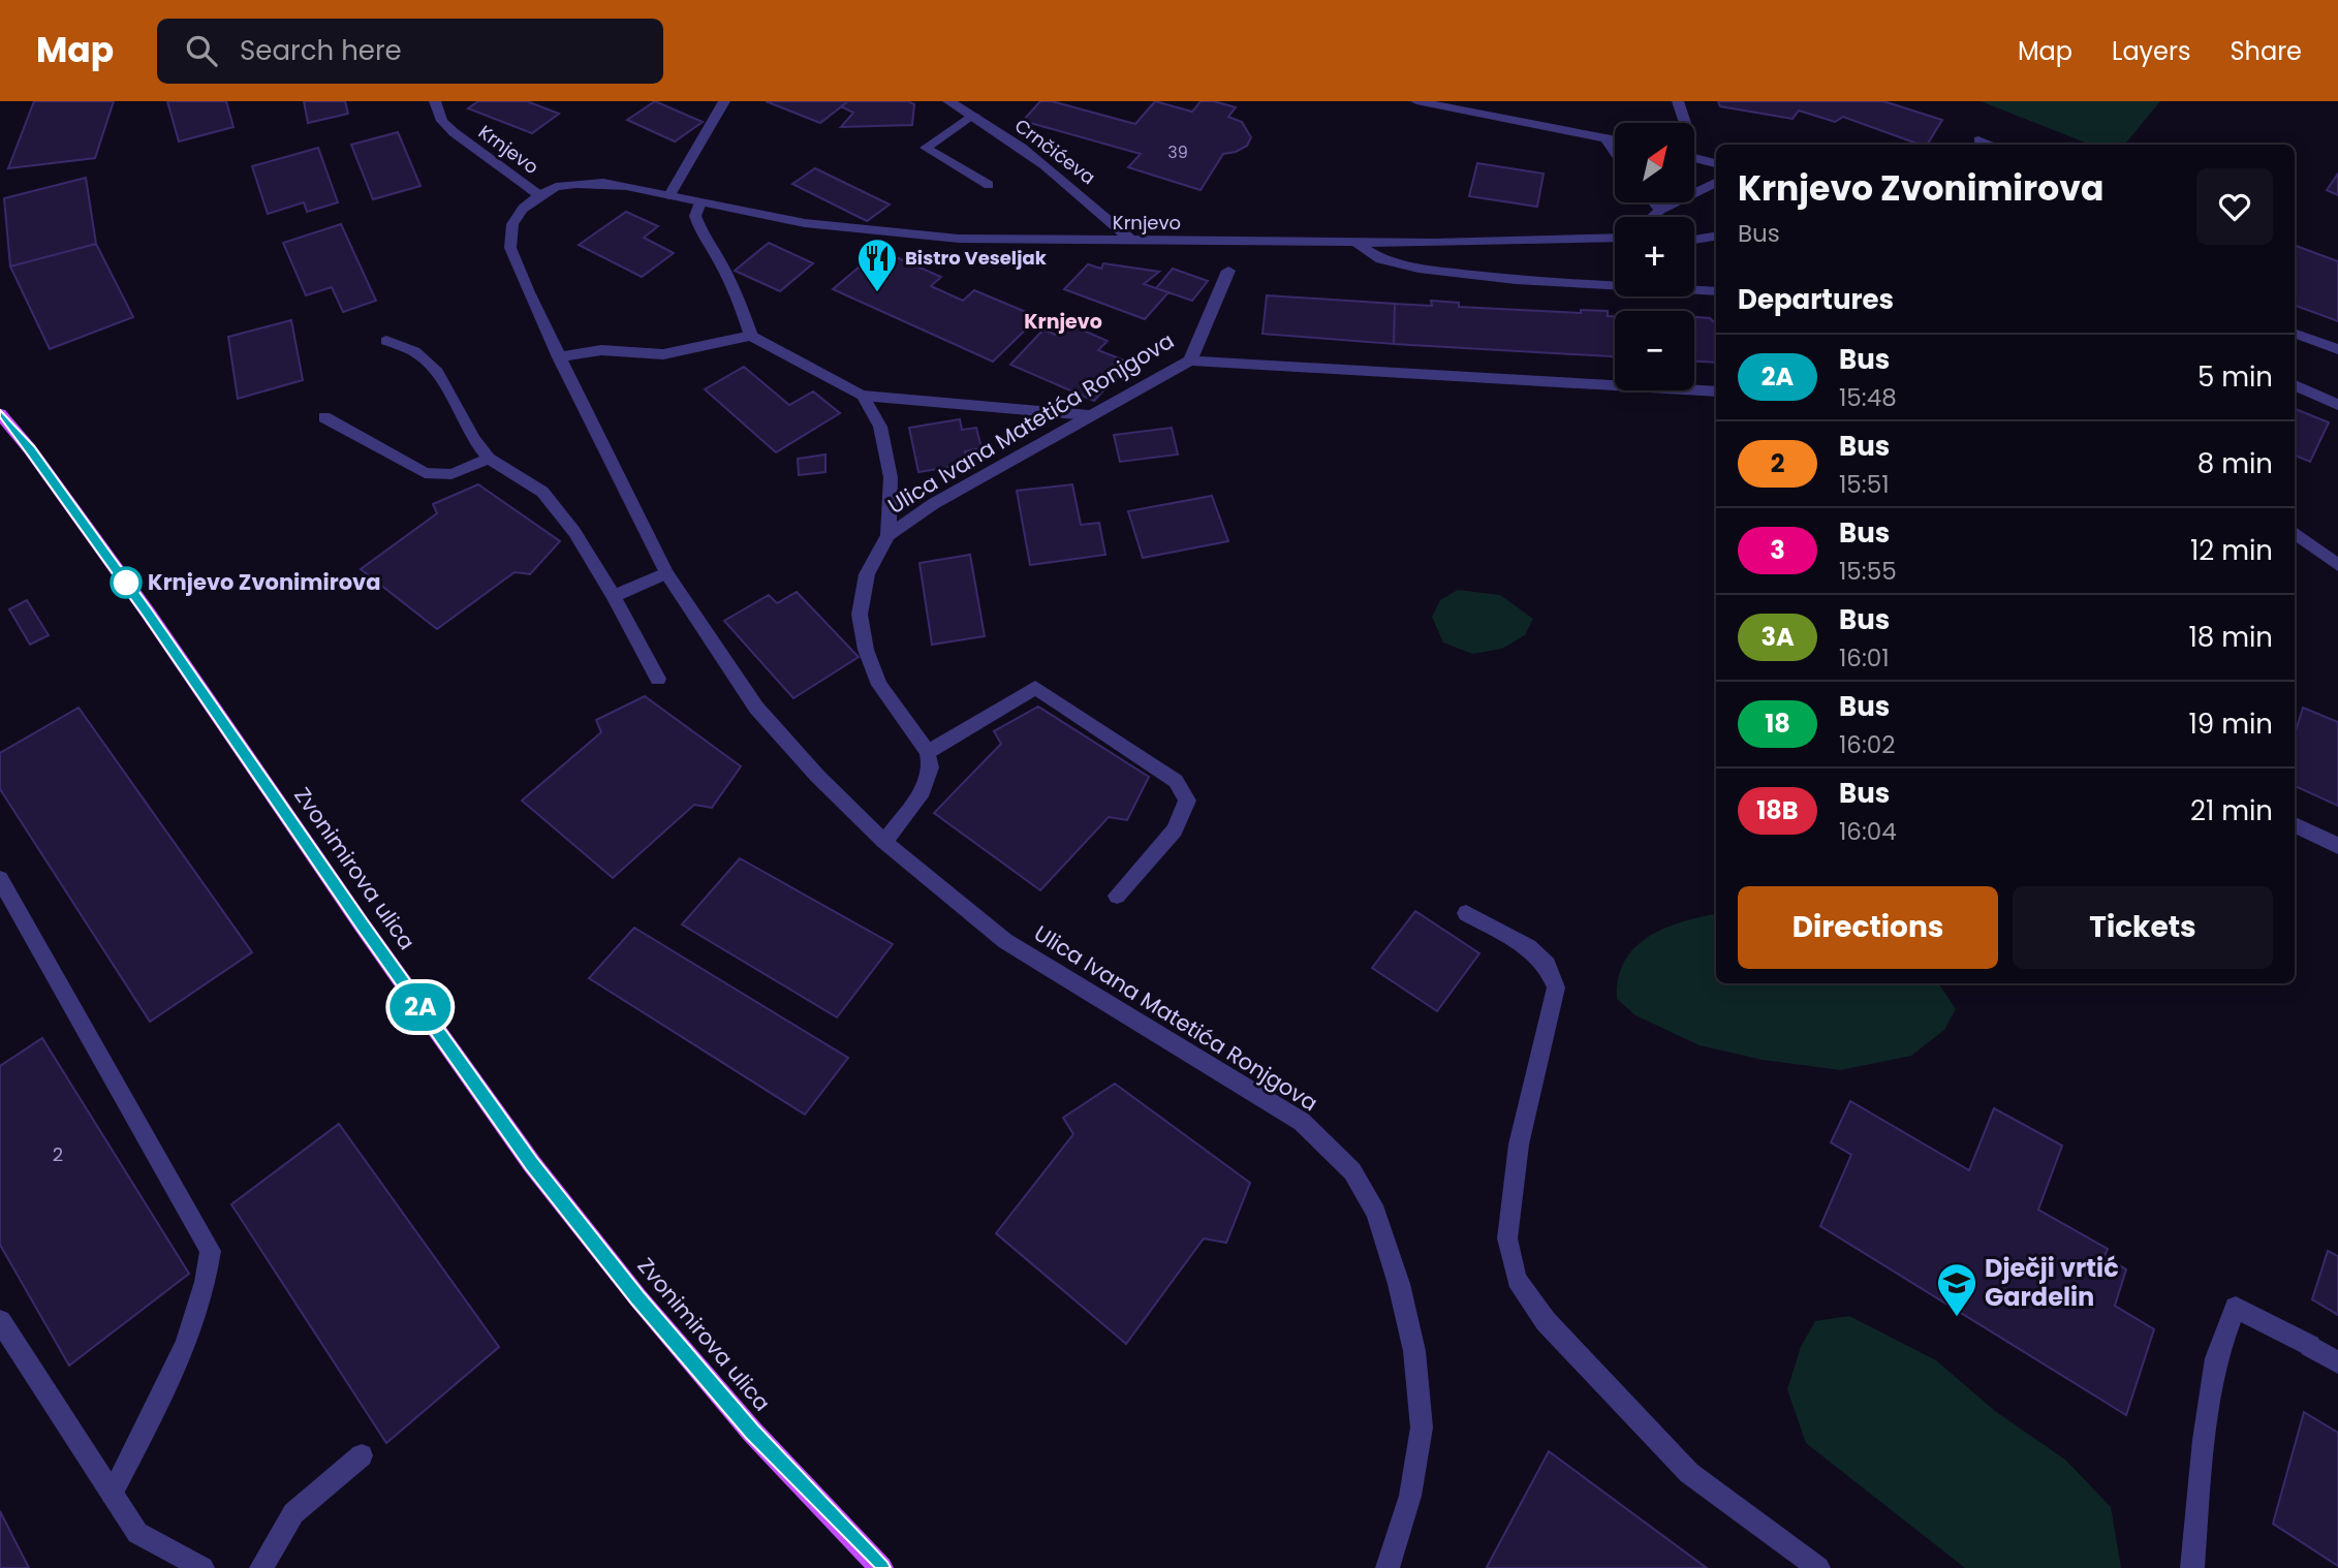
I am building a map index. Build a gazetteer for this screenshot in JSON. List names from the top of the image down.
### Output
{
  "streets": {
    "main road": ["Zvonimirova ulica"],
    "street": ["Krnjevo", "Crnčićeva", "Ulica Ivana Matetića Ronjgova"]
  },
  "crossings": [
    ["Krnjevo", "Crnčićeva"],
    ["Krnjevo", "Ulica Ivana Matetića Ronjgova"]
  ],
  "districts": ["Krnjevo"],
  "places": {
    "restaurant": ["Bistro Veseljak"],
    "other": ["Krnjevo Zvonimirova"],
    "school or university": ["Dječji vrtić Gardelin"]
  },
  "lines": ["bus line 2A"],
  "house_numbers": ["39", "2"],
  "north": "top right",
  "page": {
    "header": "Map",
    "search": "Search here",
    "nav": ["Map", "Layers", "Share"],
    "on_map": "2A",
    "map_buttons": ["+", "−"],
    "heading": [
      ["Krnjevo Zvonimirova", "Bus"],
      "Departures"
    ],
    "list": [
      {
        "mark": "2A",
        "name": "Bus",
        "note": "15:48",
        "value": "5 min"
      },
      {
        "mark": "2",
        "name": "Bus",
        "note": "15:51",
        "value": "8 min"
      },
      {
        "mark": "3",
        "name": "Bus",
        "note": "15:55",
        "value": "12 min"
      },
      {
        "mark": "3A",
        "name": "Bus",
        "note": "16:01",
        "value": "18 min"
      },
      {
        "mark": "18",
        "name": "Bus",
        "note": "16:02",
        "value": "19 min"
      },
      {
        "mark": "18B",
        "name": "Bus",
        "note": "16:04",
        "value": "21 min"
      }
    ],
    "buttons": ["Directions", "Tickets"]
  }
}
